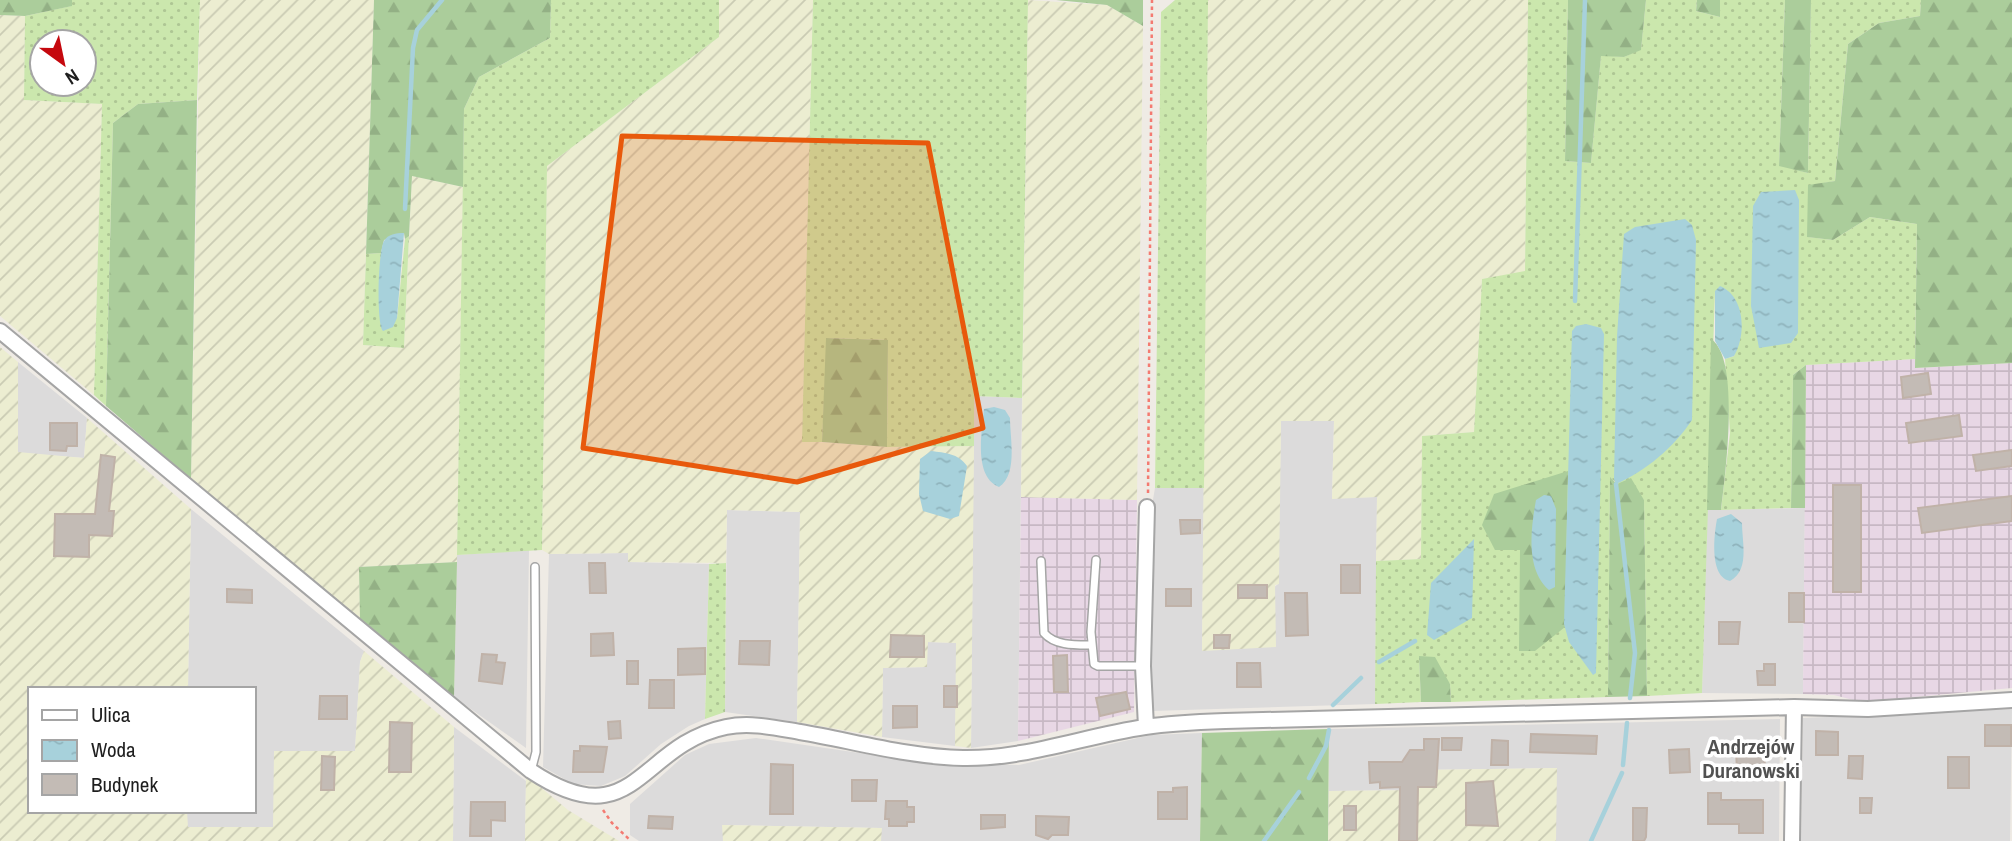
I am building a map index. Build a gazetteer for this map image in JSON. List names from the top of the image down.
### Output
{
  "districts": ["Andrzejów Duranowski"],
  "legend": ["Ulica", "Woda", "Budynek"],
  "north": "bottom right"
}
